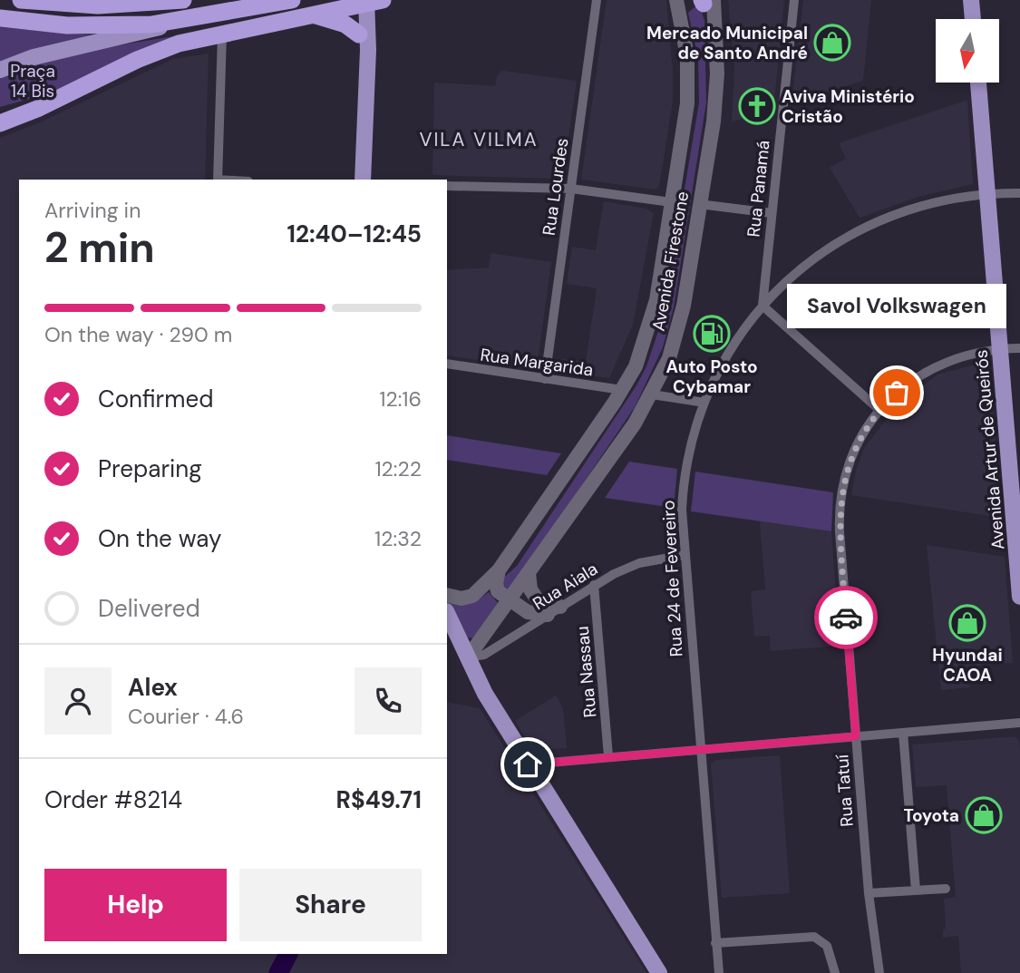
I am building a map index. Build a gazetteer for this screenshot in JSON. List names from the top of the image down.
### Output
{
  "streets": {
    "main road": ["Avenida Firestone", "Avenida Artur de Queirós"],
    "street": [
      "Rua Lourdes",
      "Rua Panamá",
      "Rua Margarida",
      "Rua 24 de Fevereiro",
      "Rua Aiala",
      "Rua Nassau",
      "Rua Tatuí"
    ]
  },
  "crossings": [
    ["Rua Lourdes", "Rua Margarida"],
    ["Rua Panamá", "Rua 24 de Fevereiro"],
    ["Avenida Firestone", "Rua Margarida"],
    ["Avenida Firestone", "Rua Aiala"],
    ["Avenida Artur de Queirós", "Rua 24 de Fevereiro"],
    ["Avenida Artur de Queirós", "Rua Tatuí"],
    ["Rua 24 de Fevereiro", "Rua Aiala"],
    ["Rua Aiala", "Rua Nassau"]
  ],
  "districts": ["VILA VILMA"],
  "parks": ["Praça 14 Bis"],
  "places": {
    "shop": ["Mercado Municipal de Santo André", "Hyundai CAOA", "Toyota"],
    "church": ["Aviva Ministério Cristão"],
    "fuel station": ["Auto Posto Cybamar"],
    "other": ["Savol Volkswagen"]
  },
  "north": "bottom",
  "page": {
    "heading": ["2 min", "Arriving in", "12:40–12:45"],
    "panel": [
      "Alex",
      "Courier · 4.6",
      "Order #8214",
      "R$49.71"
    ],
    "bubble": "Savol Volkswagen",
    "bar": "On the way · 290 m",
    "list": [
      ["Confirmed", "12:16"],
      ["Preparing", "12:22"],
      ["On the way", "12:32"],
      "Delivered"
    ],
    "buttons": ["Help", "Share"]
  }
}
